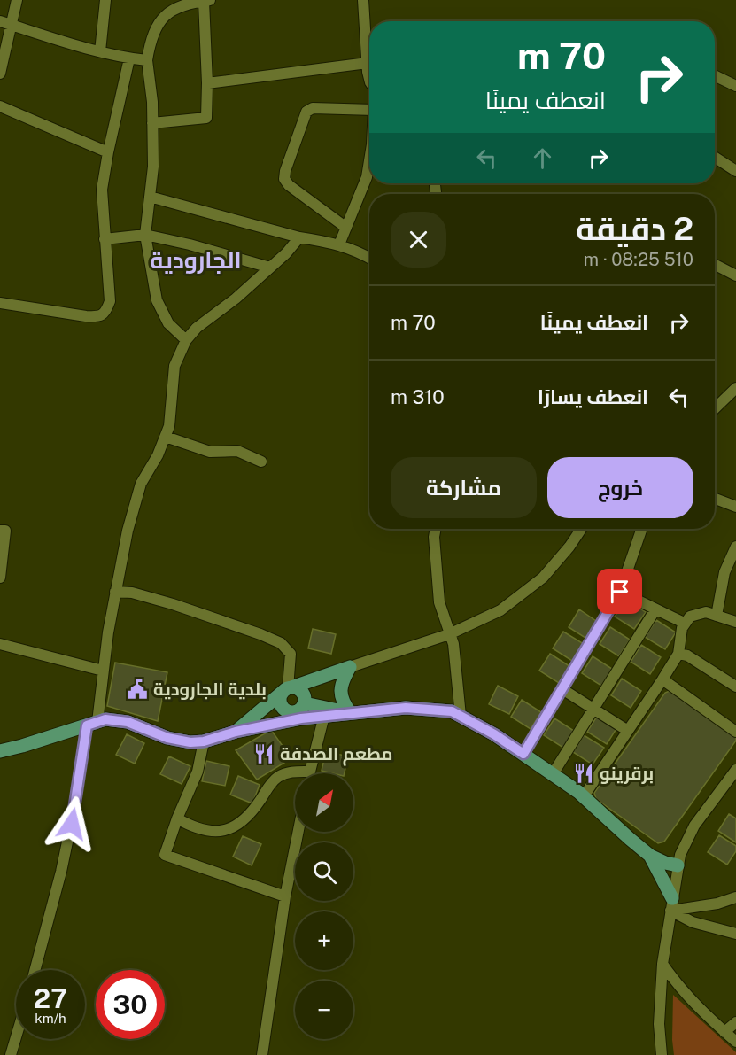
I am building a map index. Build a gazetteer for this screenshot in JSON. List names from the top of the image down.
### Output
{
  "districts": ["الجارودية"],
  "places": {
    "public building": ["بلدية الجارودية"],
    "restaurant": ["مطعم الصدفة", "برقرينو"]
  },
  "north": "top right",
  "page": {
    "turn": ["70 m", "انعطف يمينًا"],
    "heading": ["2 دقيقة", "510 m · 08:25"],
    "list": [
      {
        "name": "انعطف يمينًا",
        "value": "70 m"
      },
      {
        "name": "انعطف يسارًا",
        "value": "310 m"
      }
    ],
    "buttons": ["خروج", "مشاركة"],
    "map_buttons": ["+", "−"],
    "speed": "27 km/h",
    "limit": "30"
  }
}
